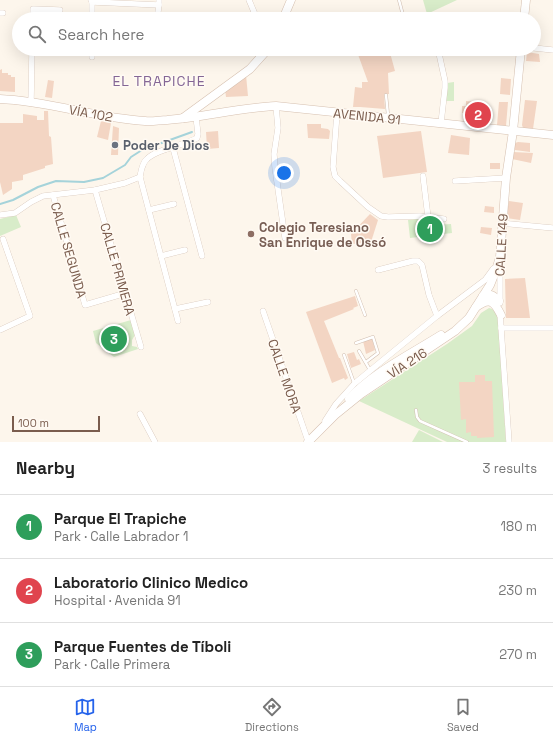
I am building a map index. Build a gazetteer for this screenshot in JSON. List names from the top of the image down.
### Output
{
  "streets": {
    "main road": [
      "VÍA 102",
      "AVENIDA 91",
      "CALLE 149",
      "VÍA 216"
    ],
    "street": ["CALLE SEGUNDA", "CALLE PRIMERA", "CALLE MORA"]
  },
  "crossings": [
    ["VÍA 102", "AVENIDA 91"],
    ["AVENIDA 91", "CALLE 149"],
    ["CALLE 149", "VÍA 216"],
    ["CALLE SEGUNDA", "CALLE PRIMERA"],
    ["VÍA 216", "CALLE MORA"]
  ],
  "districts": ["EL TRAPICHE"],
  "places": ["Poder De Dios", "Colegio Teresiano San Enrique de Ossó"],
  "scale_bar": "100 m",
  "page": {
    "search": "Search here",
    "pins": ["2", "1", "3"],
    "scale": "100 m",
    "heading": ["Nearby", "3 results"],
    "list": [
      {
        "mark": "1",
        "name": "Parque El Trapiche",
        "note": "Park · Calle Labrador 1",
        "value": "180 m"
      },
      {
        "mark": "2",
        "name": "Laboratorio Clinico Medico",
        "note": "Hospital · Avenida 91",
        "value": "230 m"
      },
      {
        "mark": "3",
        "name": "Parque Fuentes de Tíboli",
        "note": "Park · Calle Primera",
        "value": "270 m"
      }
    ],
    "nav": ["Map", "Directions", "Saved"]
  }
}
